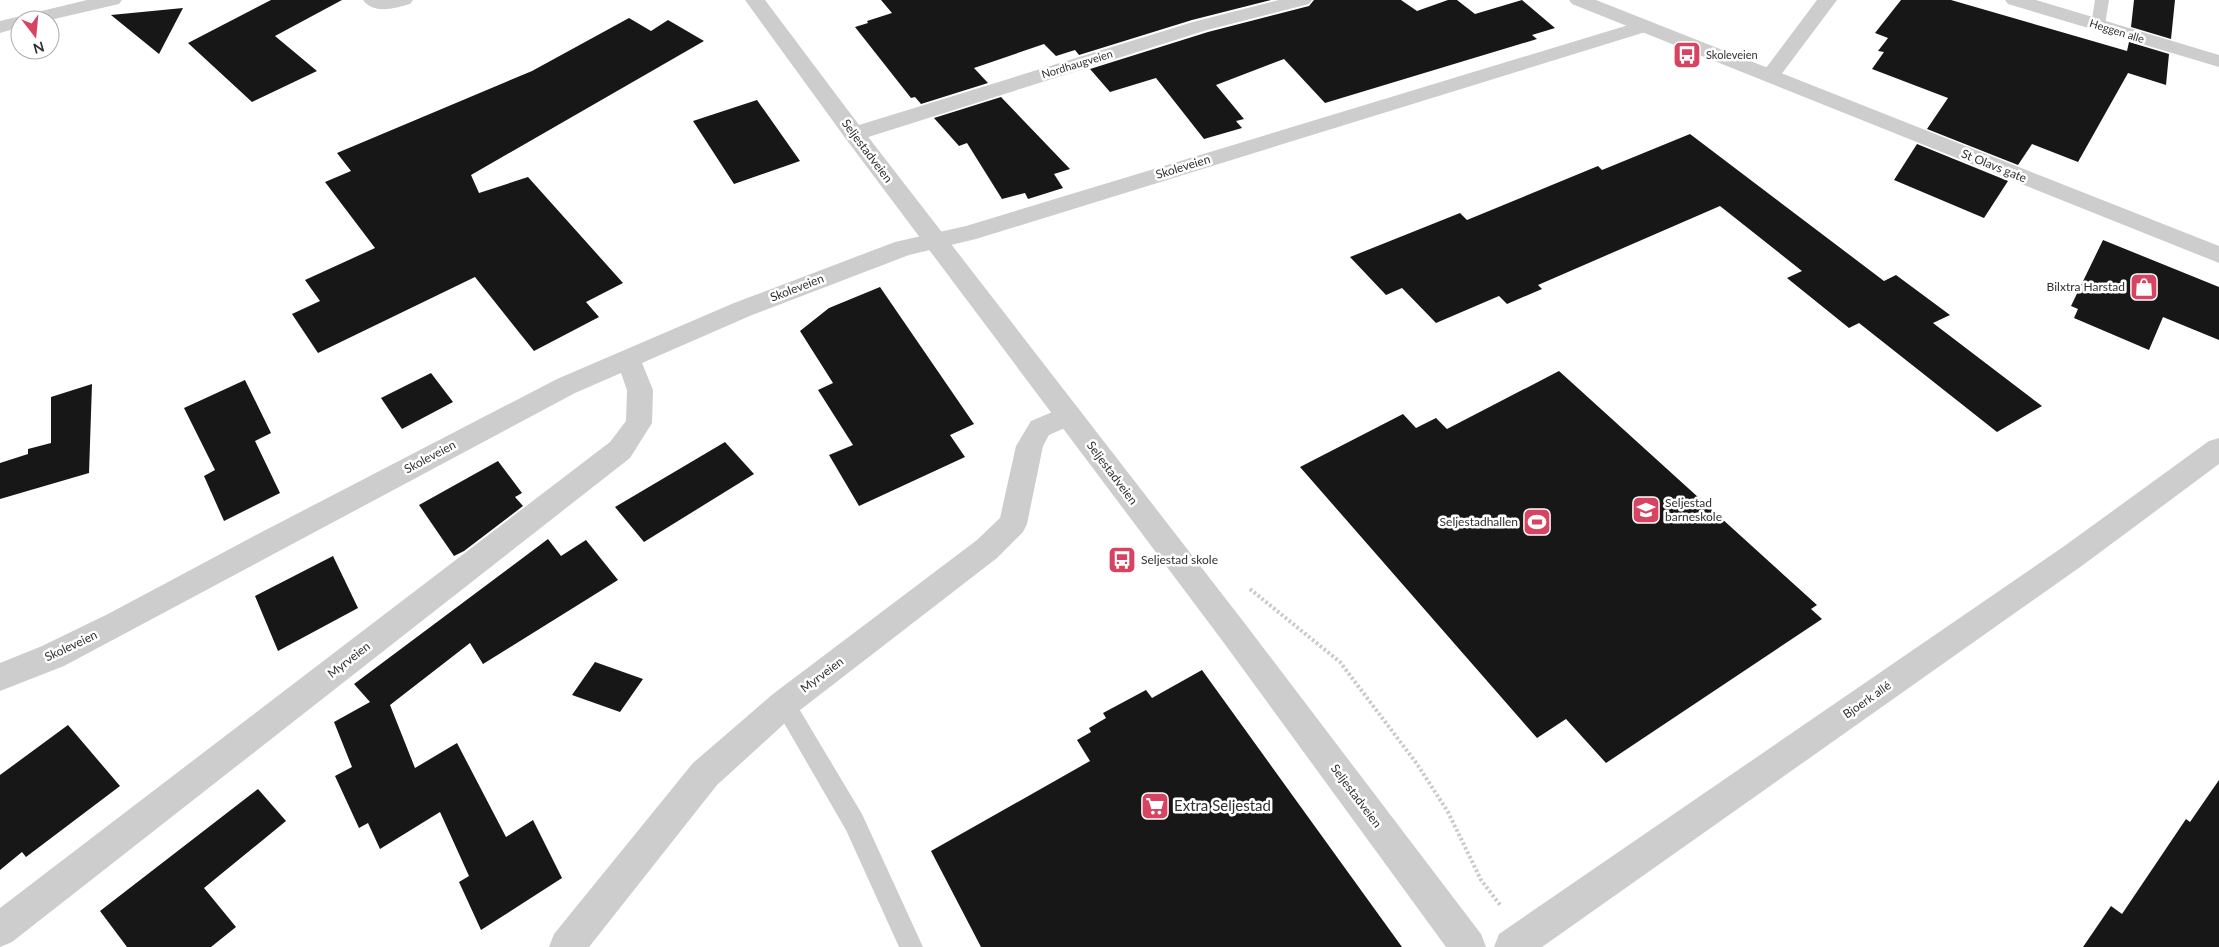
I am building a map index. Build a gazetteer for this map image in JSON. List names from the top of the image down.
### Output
{
  "streets": {
    "street": [
      "Heggen alle",
      "Nordhaugveien",
      "Seljestadveien",
      "St Olavs gate",
      "Skoleveien",
      "Myrveien",
      "Bjoerk allé"
    ]
  },
  "crossings": [
    ["Nordhaugveien", "Seljestadveien"],
    ["Seljestadveien", "Skoleveien"],
    ["Seljestadveien", "Myrveien"],
    ["St Olavs gate", "Skoleveien"],
    ["Skoleveien", "Myrveien"]
  ],
  "places": {
    "bus stop": ["Skoleveien", "Seljestad skole"],
    "shop": ["Bilxtra Harstad"],
    "school or university": ["Seljestad barneskole"],
    "sports": ["Seljestadhallen"],
    "supermarket": ["Extra Seljestad"]
  },
  "north": "bottom"
}
